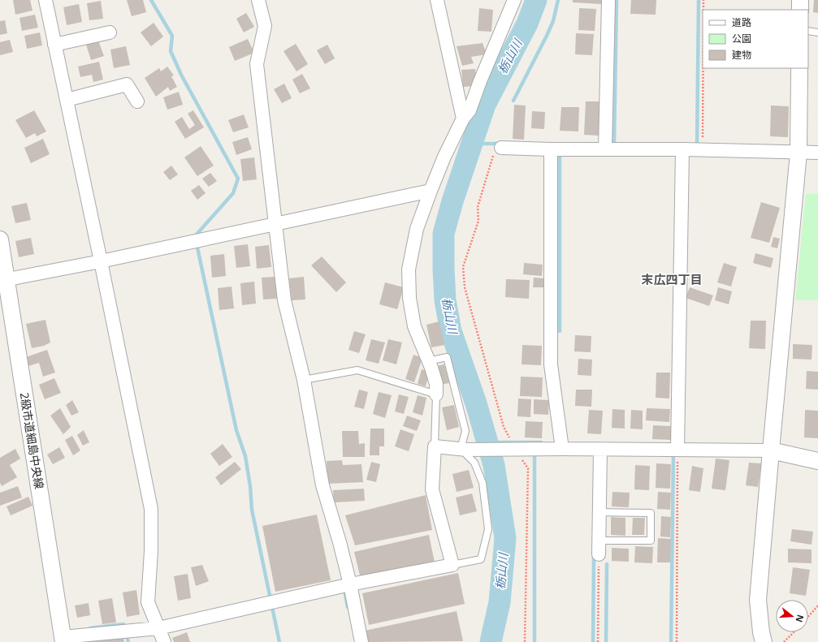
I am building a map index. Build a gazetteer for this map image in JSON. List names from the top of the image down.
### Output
{
  "streets": {
    "street": ["2級市道細島中央線"]
  },
  "districts": ["末広四丁目"],
  "water": ["栃山川"],
  "legend": ["道路", "公園", "建物"],
  "north": "right"
}
